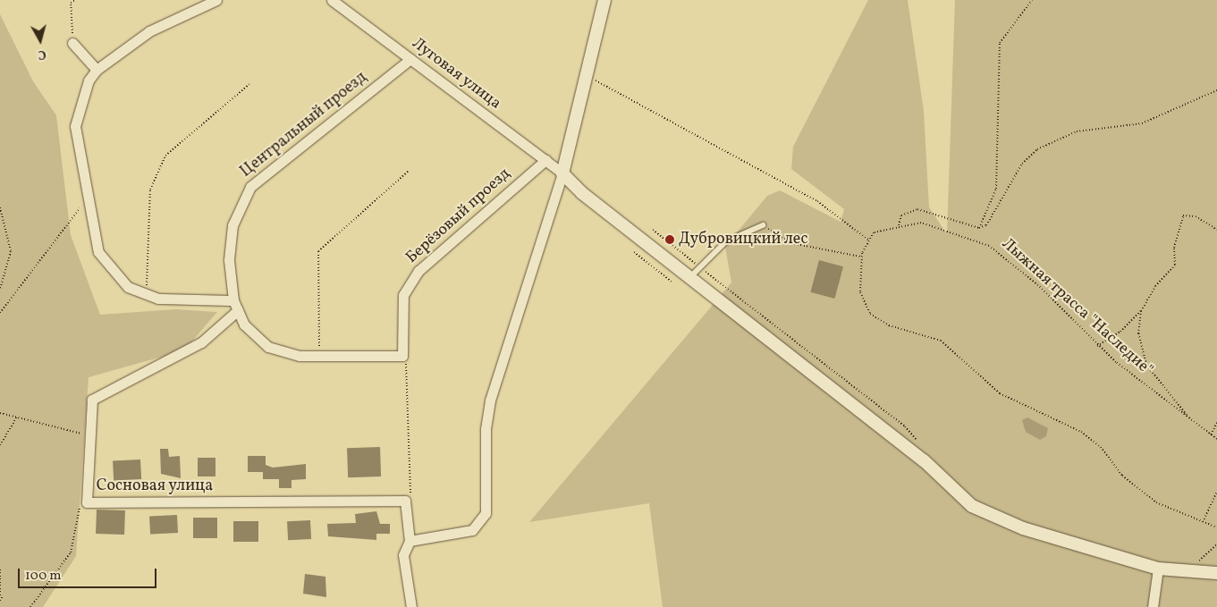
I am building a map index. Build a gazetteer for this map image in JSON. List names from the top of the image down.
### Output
{
  "streets": {
    "street": [
      "Луговая улица",
      "Центральный проезд",
      "Берёзовый проезд",
      "Сосновая улица"
    ],
    "path": ["Лыжная трасса \"Наследие\""]
  },
  "crossings": [
    ["Луговая улица", "Центральный проезд"],
    ["Луговая улица", "Берёзовый проезд"],
    ["Центральный проезд", "Берёзовый проезд"],
    ["Центральный проезд", "Сосновая улица"]
  ],
  "places": ["Дубровицкий лес"],
  "scale_bar": "100 m",
  "north": "bottom"
}
